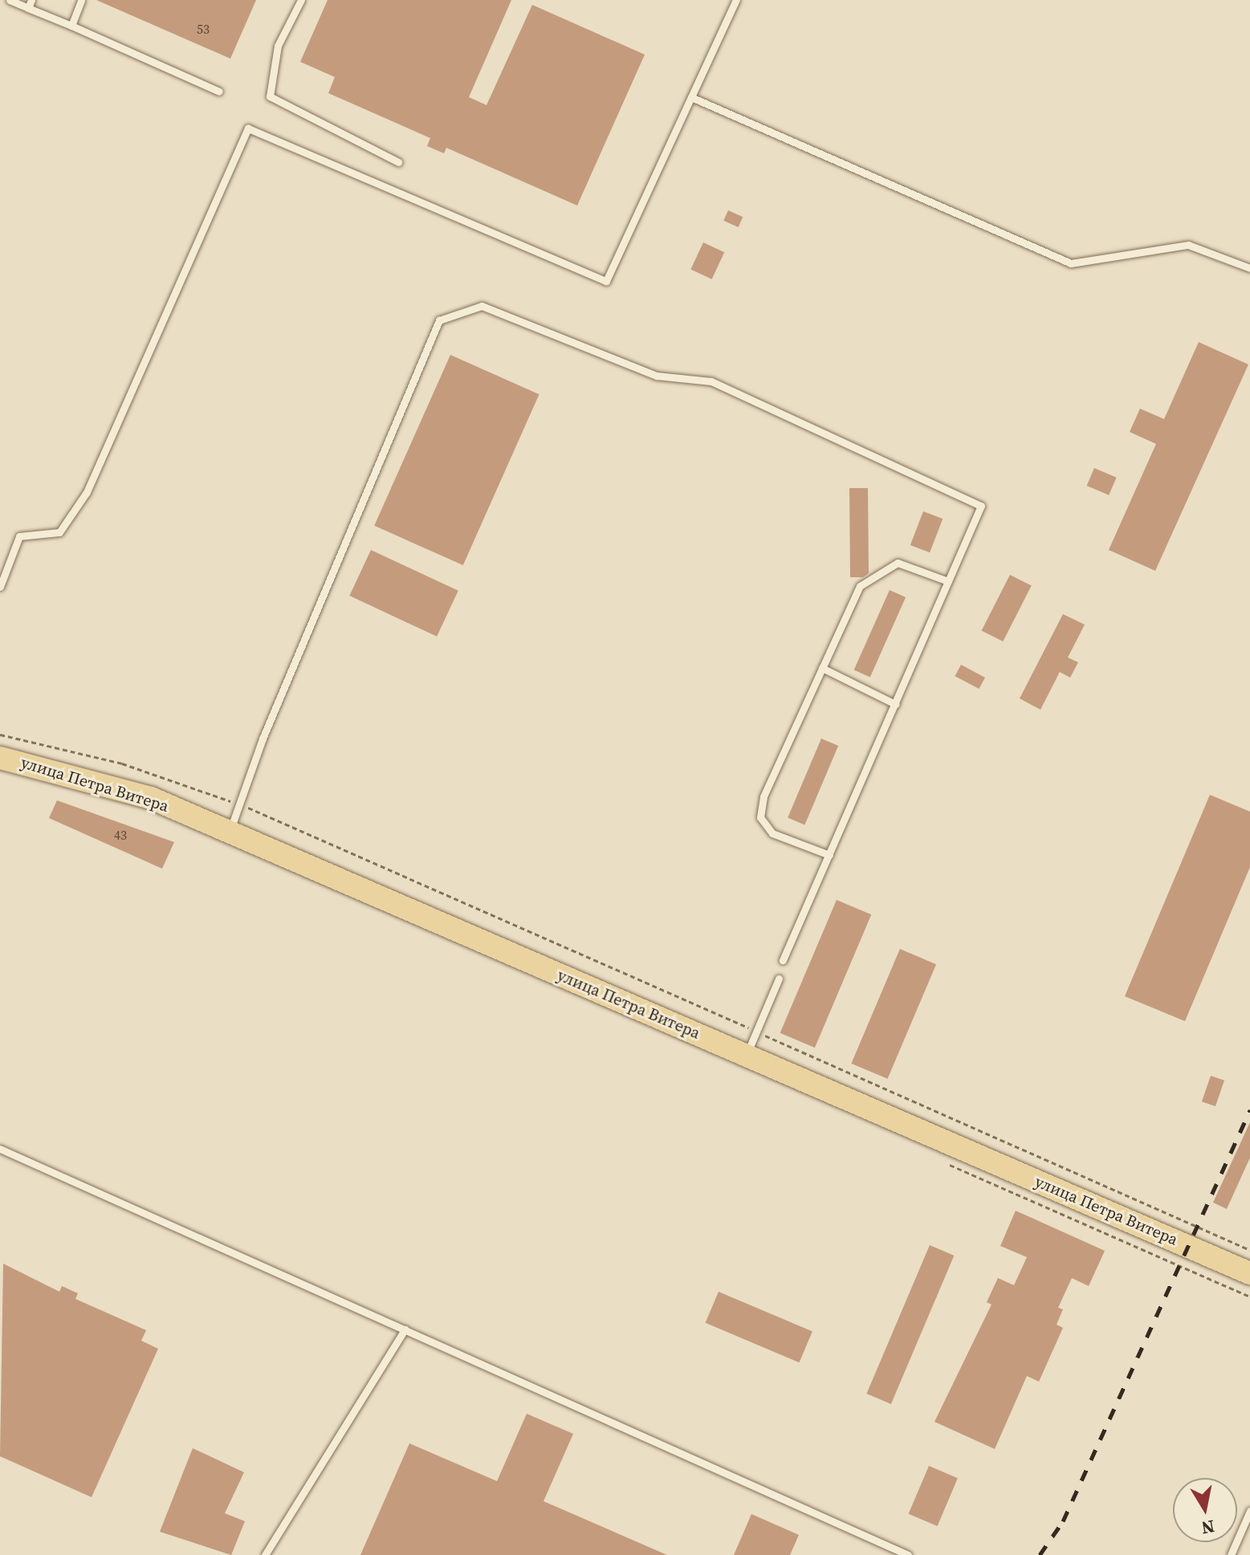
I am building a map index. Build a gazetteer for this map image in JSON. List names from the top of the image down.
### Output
{
  "streets": {
    "main road": ["улица Петра Витера"]
  },
  "house_numbers": ["53", "43"],
  "north": "bottom"
}
